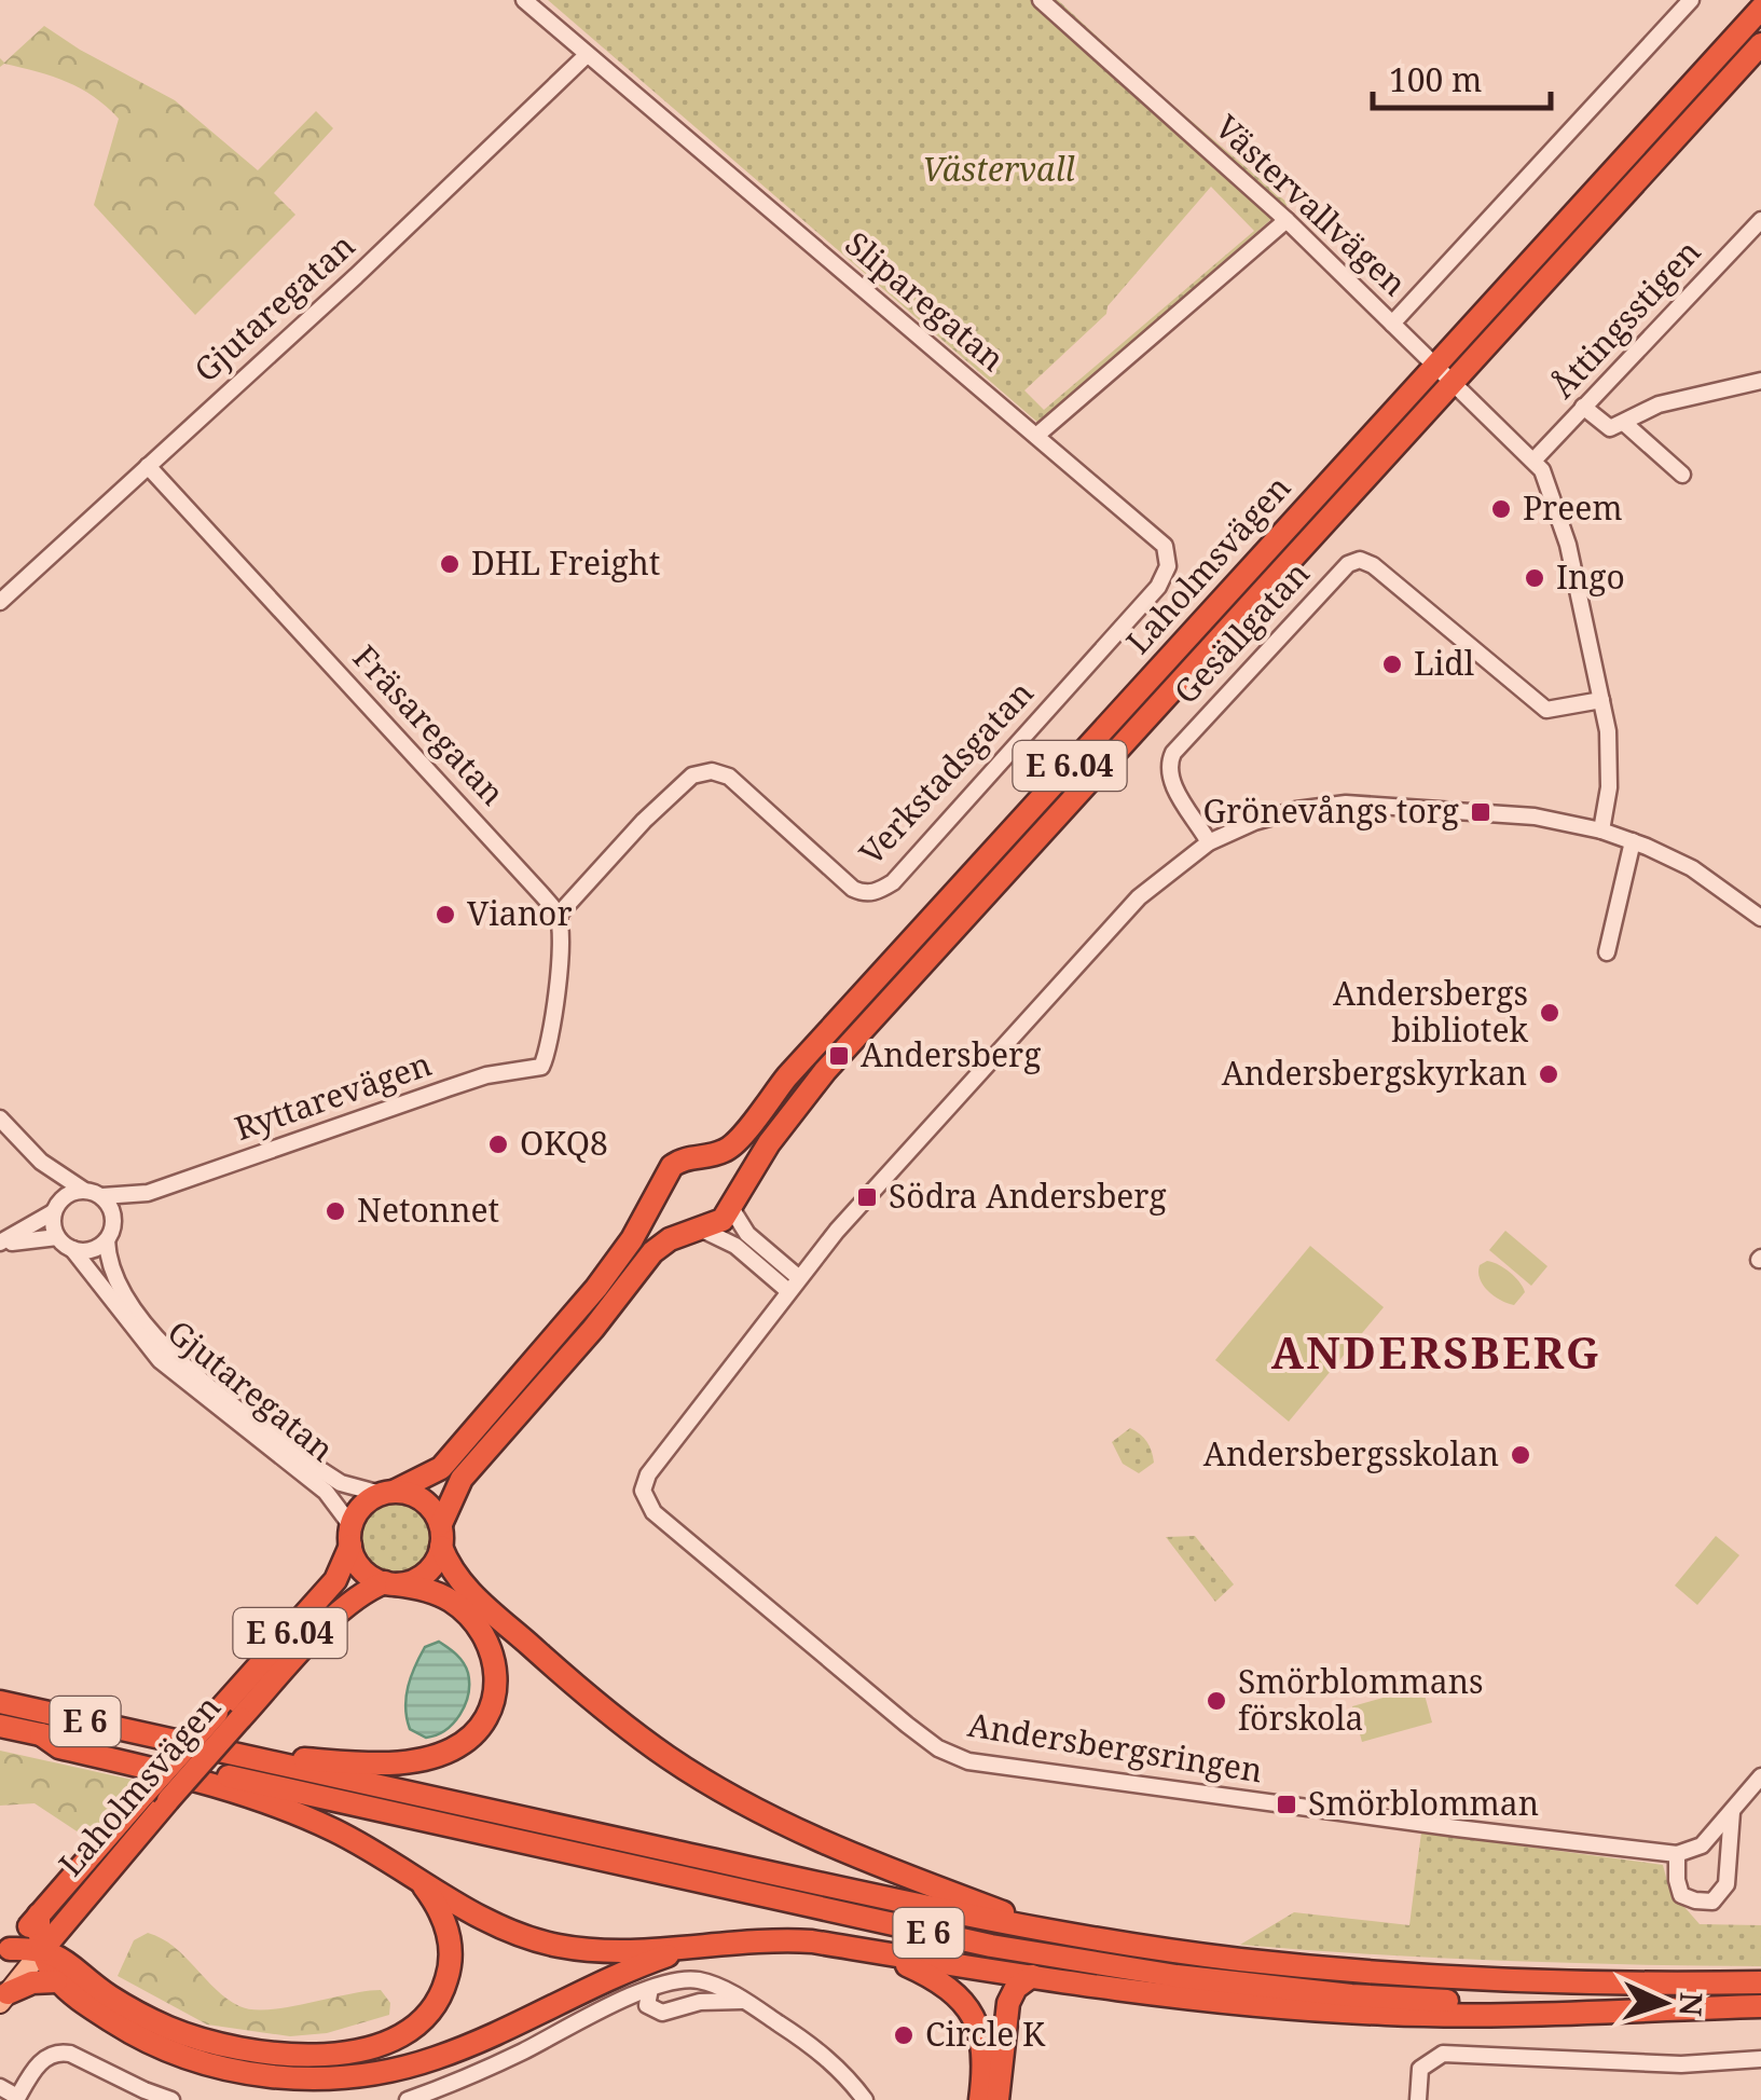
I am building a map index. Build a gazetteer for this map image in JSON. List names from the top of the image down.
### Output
{
  "streets": {
    "highway": ["Laholmsvägen", "E 6.04", "E 6"],
    "street": [
      "Västervallvägen",
      "Sliparegatan",
      "Gjutaregatan",
      "Åttingsstigen",
      "Gesällgatan",
      "Fräsaregatan",
      "Verkstadsgatan",
      "Ryttarevägen",
      "Andersbergsringen"
    ]
  },
  "crossings": [
    ["Västervallvägen", "Åttingsstigen"],
    ["Västervallvägen", "Laholmsvägen"],
    ["Sliparegatan", "Gjutaregatan"],
    ["Sliparegatan", "Verkstadsgatan"],
    ["Gjutaregatan", "Laholmsvägen"],
    ["Gjutaregatan", "Fräsaregatan"],
    ["Gjutaregatan", "Ryttarevägen"],
    ["Gesällgatan", "Andersbergsringen"],
    ["Fräsaregatan", "Verkstadsgatan"],
    ["Fräsaregatan", "Ryttarevägen"],
    ["Verkstadsgatan", "Ryttarevägen"]
  ],
  "districts": ["ANDERSBERG"],
  "parks": ["Västervall"],
  "places": {
    "other": [
      "Preem",
      "DHL Freight",
      "Ingo",
      "Lidl",
      "Vianor",
      "Andersbergs bibliotek",
      "Andersbergskyrkan",
      "OKQ8",
      "Netonnet",
      "Andersbergsskolan",
      "Smörblommans förskola",
      "Circle K"
    ],
    "transit": [
      "Grönevångs torg",
      "Andersberg",
      "Södra Andersberg",
      "Smörblomman"
    ]
  },
  "scale_bar": "100 m",
  "north": "right"
}
